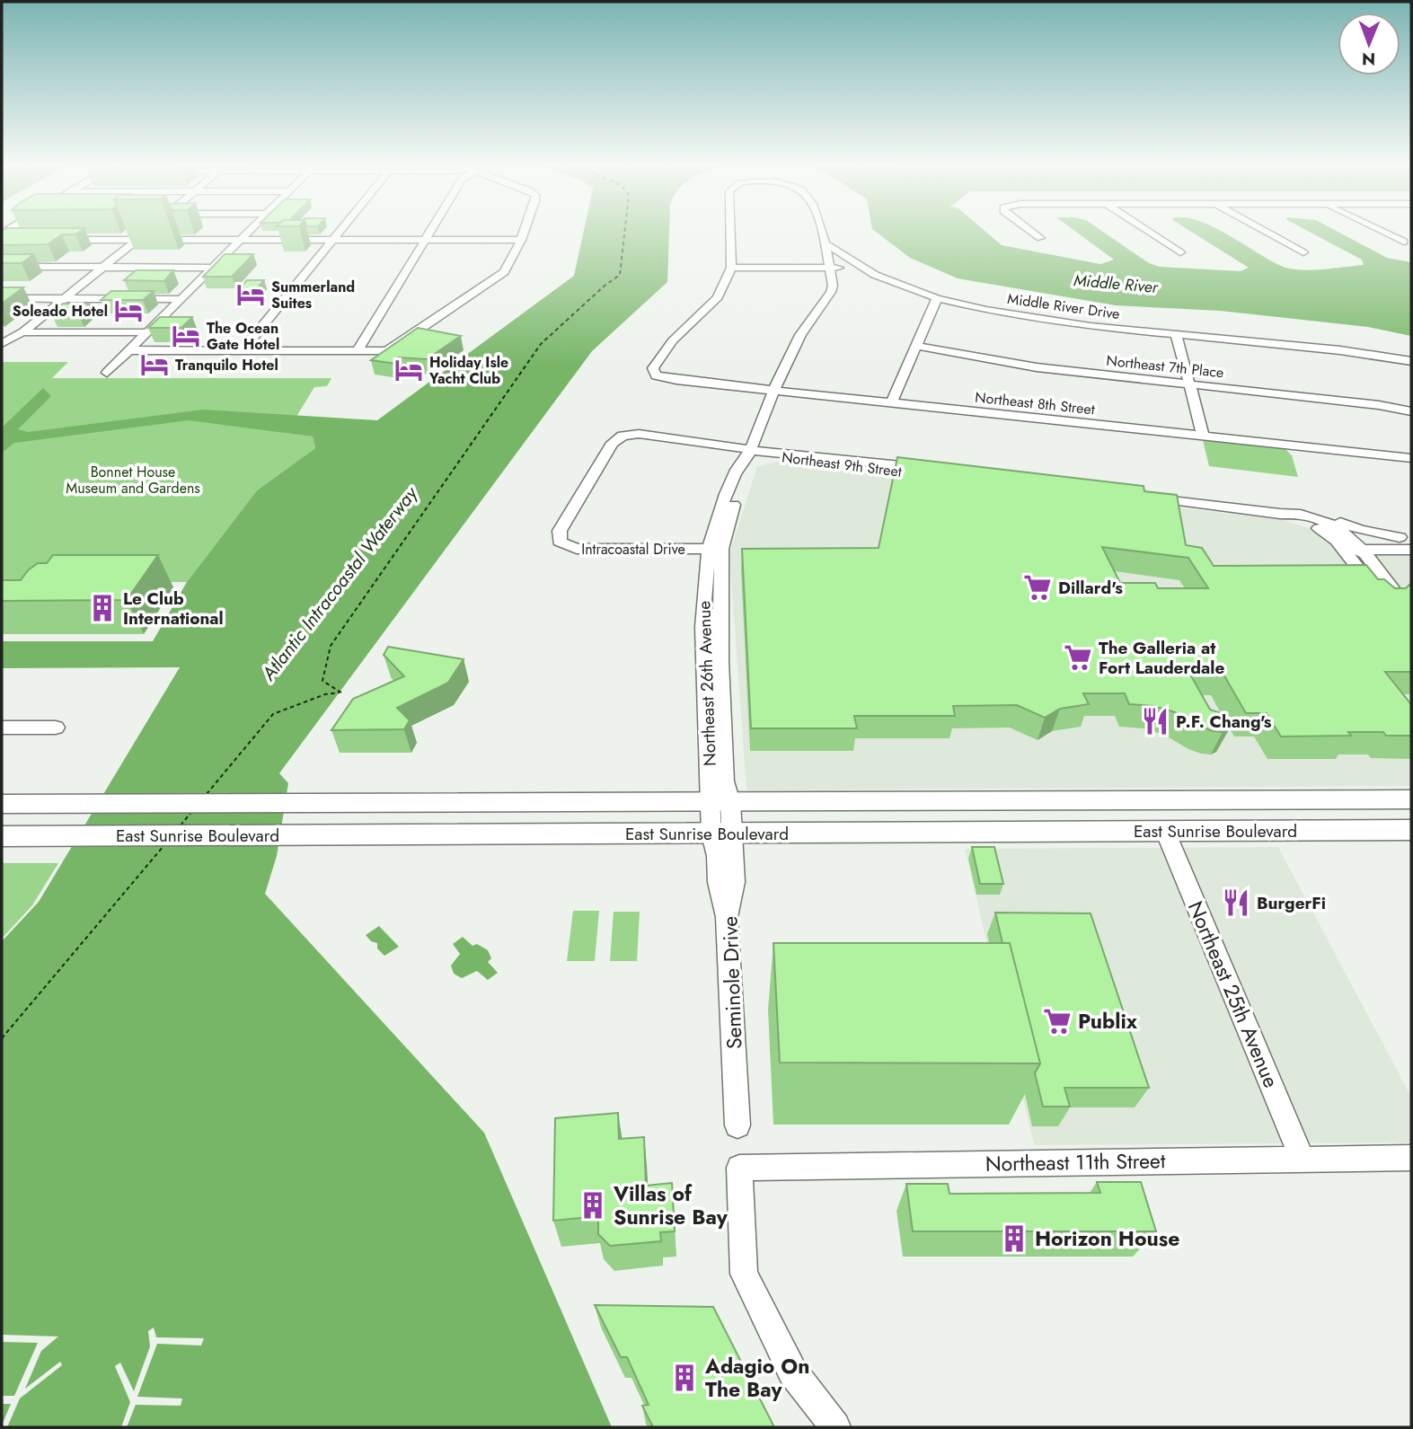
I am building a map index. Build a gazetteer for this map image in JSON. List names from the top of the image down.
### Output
{
  "streets": {
    "main road": ["East Sunrise Boulevard"],
    "street": [
      "Middle River Drive",
      "Northeast 7th Place",
      "Northeast 8th Street",
      "Northeast 9th Street",
      "Intracoastal Drive",
      "Northeast 26th Avenue",
      "Seminole Drive",
      "Northeast 25th Avenue",
      "Northeast 11th Street"
    ]
  },
  "crossings": [
    ["Middle River Drive", "Northeast 26th Avenue"],
    ["Northeast 8th Street", "Northeast 26th Avenue"],
    ["Northeast 9th Street", "Intracoastal Drive"],
    ["Northeast 9th Street", "Northeast 26th Avenue"],
    ["Intracoastal Drive", "Northeast 26th Avenue"],
    ["Northeast 26th Avenue", "East Sunrise Boulevard"],
    ["Northeast 26th Avenue", "Seminole Drive"],
    ["East Sunrise Boulevard", "Seminole Drive"],
    ["East Sunrise Boulevard", "Northeast 25th Avenue"],
    ["Northeast 25th Avenue", "Northeast 11th Street"]
  ],
  "water": ["Middle River", "Atlantic Intracoastal Waterway"],
  "parks": ["Bonnet House Museum and Gardens"],
  "places": {
    "hotel": [
      "Summerland Suites",
      "Soleado Hotel",
      "The Ocean Gate Hotel",
      "Tranquilo Hotel",
      "Holiday Isle Yacht Club"
    ],
    "supermarket": ["Dillard's", "The Galleria at Fort Lauderdale", "Publix"],
    "building": [
      "Le Club International",
      "Villas of Sunrise Bay",
      "Horizon House",
      "Adagio On The Bay"
    ],
    "restaurant": ["P.F. Chang's", "BurgerFi"]
  },
  "north": "bottom"
}
